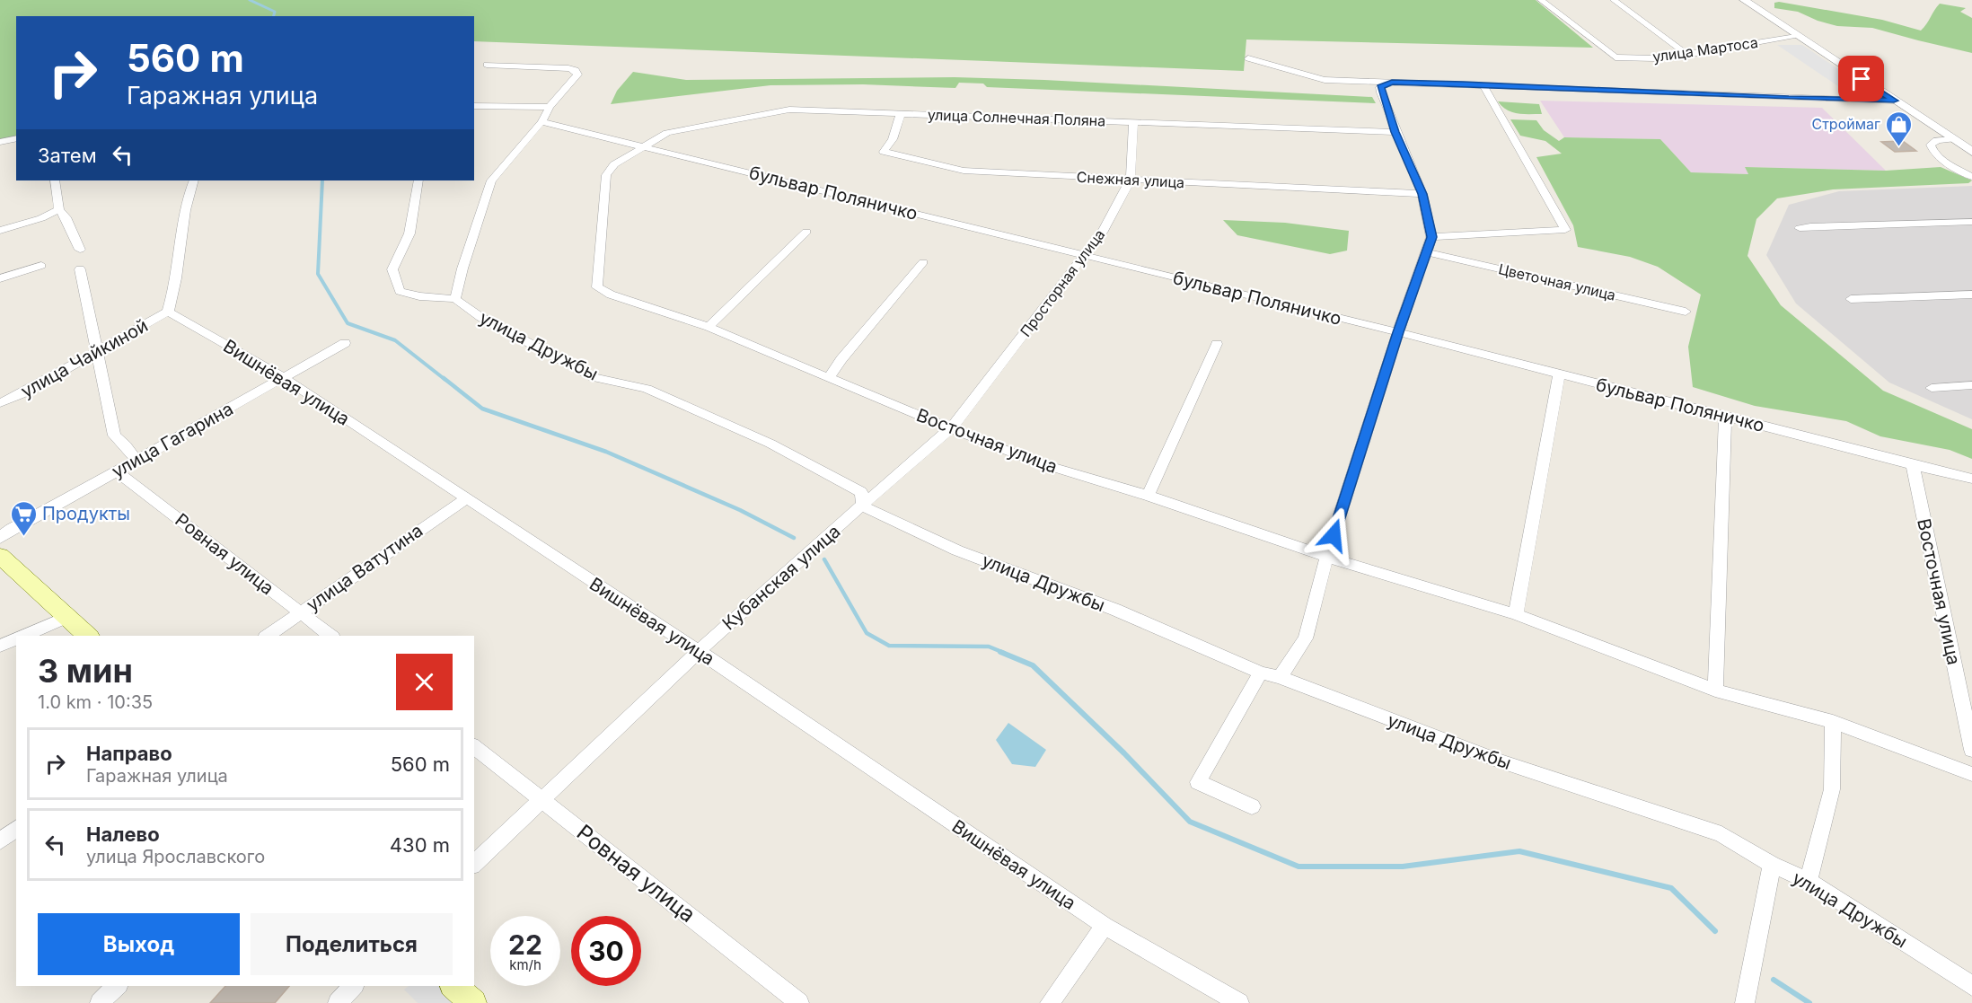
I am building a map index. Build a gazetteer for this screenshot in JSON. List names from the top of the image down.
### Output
{
  "streets": {
    "street": [
      "улица Мартоса",
      "улица Солнечная Поляна",
      "Снежная улица",
      "бульвар Поляничко",
      "Цветочная улица",
      "Просторная улица",
      "улица Дружбы",
      "улица Чайкиной",
      "Вишнёвая улица",
      "улица Гагарина",
      "Восточная улица",
      "Ровная улица",
      "улица Ватутина",
      "Кубанская улица"
    ]
  },
  "crossings": [
    ["улица Солнечная Поляна", "Снежная улица"],
    ["улица Солнечная Поляна", "бульвар Поляничко"],
    ["улица Солнечная Поляна", "Просторная улица"],
    ["улица Солнечная Поляна", "Восточная улица"],
    ["Снежная улица", "Просторная улица"],
    ["бульвар Поляничко", "Просторная улица"],
    ["бульвар Поляничко", "Восточная улица"],
    ["Просторная улица", "Восточная улица"],
    ["Просторная улица", "Кубанская улица"],
    ["улица Дружбы", "Кубанская улица"],
    ["улица Чайкиной", "Вишнёвая улица"],
    ["Вишнёвая улица", "улица Гагарина"],
    ["Вишнёвая улица", "улица Ватутина"],
    ["Вишнёвая улица", "Кубанская улица"],
    ["улица Гагарина", "Ровная улица"],
    ["Восточная улица", "Кубанская улица"],
    ["Ровная улица", "улица Ватутина"],
    ["Ровная улица", "Кубанская улица"]
  ],
  "places": {
    "shop": ["Строймаг"],
    "supermarket": ["Продукты"]
  },
  "page": {
    "turn": ["560 m", "Гаражная улица"],
    "then": "Затем",
    "heading": ["3 мин", "1.0 km · 10:35"],
    "list": [
      {
        "name": "Направо",
        "note": "Гаражная улица",
        "value": "560 m"
      },
      {
        "name": "Налево",
        "note": "улица Ярославского",
        "value": "430 m"
      }
    ],
    "buttons": ["Выход", "Поделиться"],
    "speed": "22 km/h",
    "limit": "30"
  }
}
